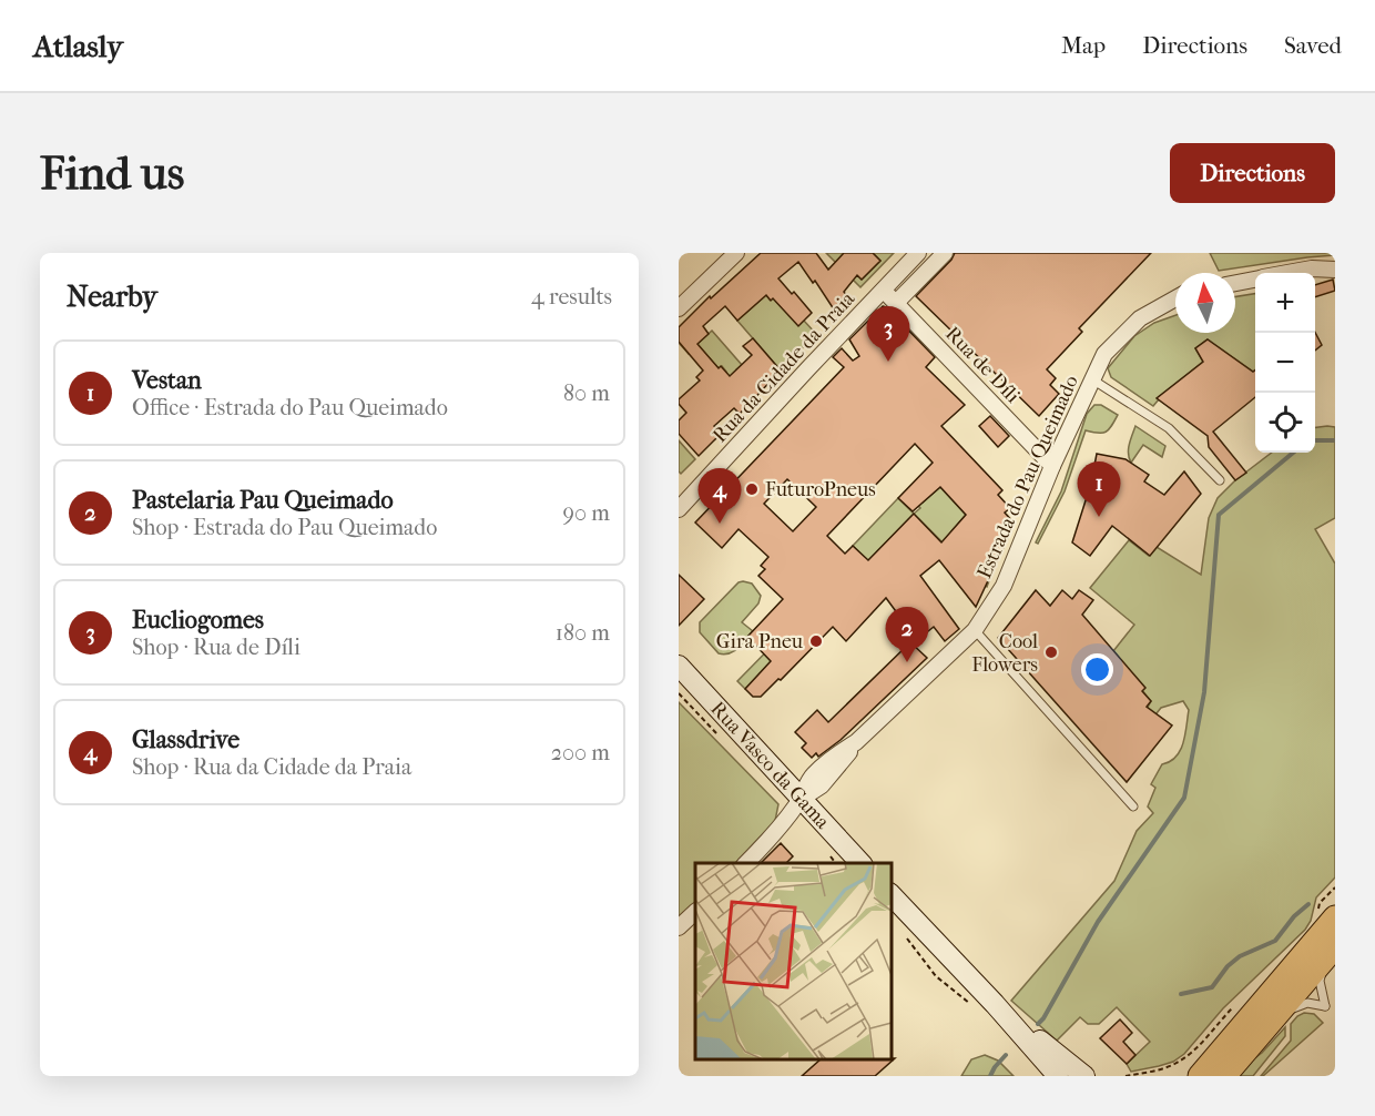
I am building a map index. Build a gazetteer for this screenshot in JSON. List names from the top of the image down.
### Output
{
  "streets": {
    "main road": ["Rua Vasco da Gama"],
    "street": ["Rua de Díli", "Rua da Cidade da Praia", "Estrada do Pau Queimado"]
  },
  "crossings": [
    ["Rua de Díli", "Rua da Cidade da Praia"],
    ["Rua de Díli", "Estrada do Pau Queimado"],
    ["Estrada do Pau Queimado", "Rua Vasco da Gama"]
  ],
  "places": ["FuturoPneus", "Gira Pneu", "Cool Flowers"],
  "north": "top",
  "page": {
    "header": "Atlasly",
    "nav": ["Map", "Directions", "Saved"],
    "buttons": "Directions",
    "title": "Find us",
    "heading": ["Nearby", "4 results"],
    "map_buttons": ["+", "−"],
    "pins": [
      "3",
      "1",
      "4",
      "2"
    ],
    "list": [
      {
        "mark": "1",
        "name": "Vestan",
        "note": "Office · Estrada do Pau Queimado",
        "value": "80 m"
      },
      {
        "mark": "2",
        "name": "Pastelaria Pau Queimado",
        "note": "Shop · Estrada do Pau Queimado",
        "value": "90 m"
      },
      {
        "mark": "3",
        "name": "Eucliogomes",
        "note": "Shop · Rua de Díli",
        "value": "180 m"
      },
      {
        "mark": "4",
        "name": "Glassdrive",
        "note": "Shop · Rua da Cidade da Praia",
        "value": "200 m"
      }
    ]
  }
}
